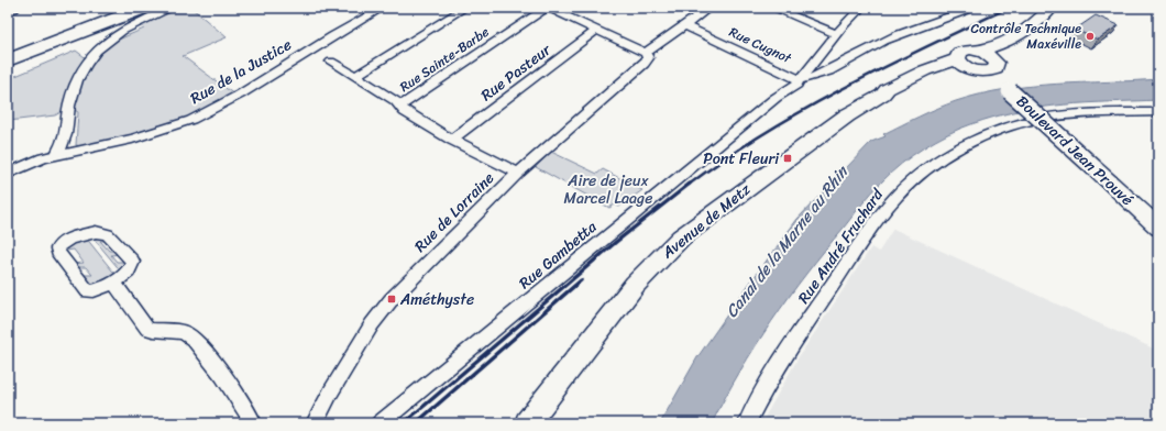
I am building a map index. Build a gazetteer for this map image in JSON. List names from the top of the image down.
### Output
{
  "streets": {
    "main road": ["Boulevard Jean Prouvé", "Avenue de Metz"],
    "street": [
      "Rue Cugnot",
      "Rue Sainte-Barbe",
      "Rue de la Justice",
      "Rue Pasteur",
      "Rue de Lorraine",
      "Rue André Fruchard",
      "Rue Gambetta"
    ]
  },
  "crossings": [
    ["Rue Cugnot", "Rue Gambetta"],
    ["Boulevard Jean Prouvé", "Avenue de Metz"]
  ],
  "water": ["Canal de la Marne au Rhin"],
  "parks": ["Aire de jeux Marcel Laage"],
  "places": {
    "other": ["Contrôle Technique Maxéville"],
    "transit": ["Pont Fleuri", "Améthyste"]
  }
}
